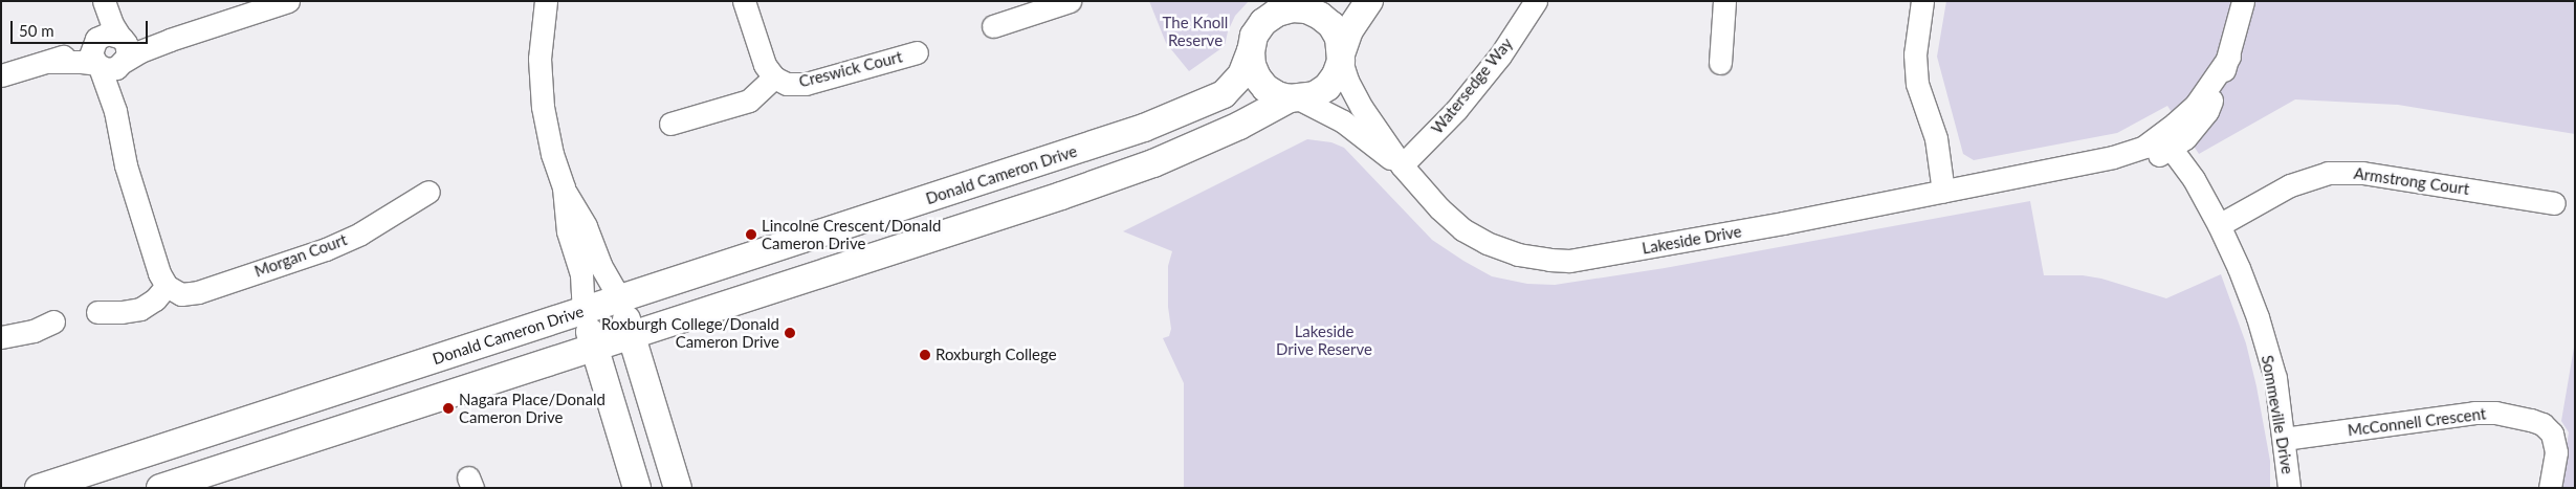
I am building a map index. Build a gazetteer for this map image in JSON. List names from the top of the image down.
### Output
{
  "streets": {
    "street": [
      "Creswick Court",
      "Watersedge Way",
      "Donald Cameron Drive",
      "Armstrong Court",
      "Lakeside Drive",
      "Morgan Court",
      "Sommeville Drive",
      "McConnell Crescent"
    ]
  },
  "crossings": [
    ["Watersedge Way", "Lakeside Drive"],
    ["Donald Cameron Drive", "Lakeside Drive"],
    ["Armstrong Court", "Sommeville Drive"],
    ["Lakeside Drive", "Sommeville Drive"],
    ["Sommeville Drive", "McConnell Crescent"]
  ],
  "parks": ["The Knoll Reserve", "Lakeside Drive Reserve"],
  "places": [
    "Lincolne Crescent/Donald Cameron Drive",
    "Roxburgh College/Donald Cameron Drive",
    "Roxburgh College",
    "Nagara Place/Donald Cameron Drive"
  ],
  "scale_bar": "50 m"
}
